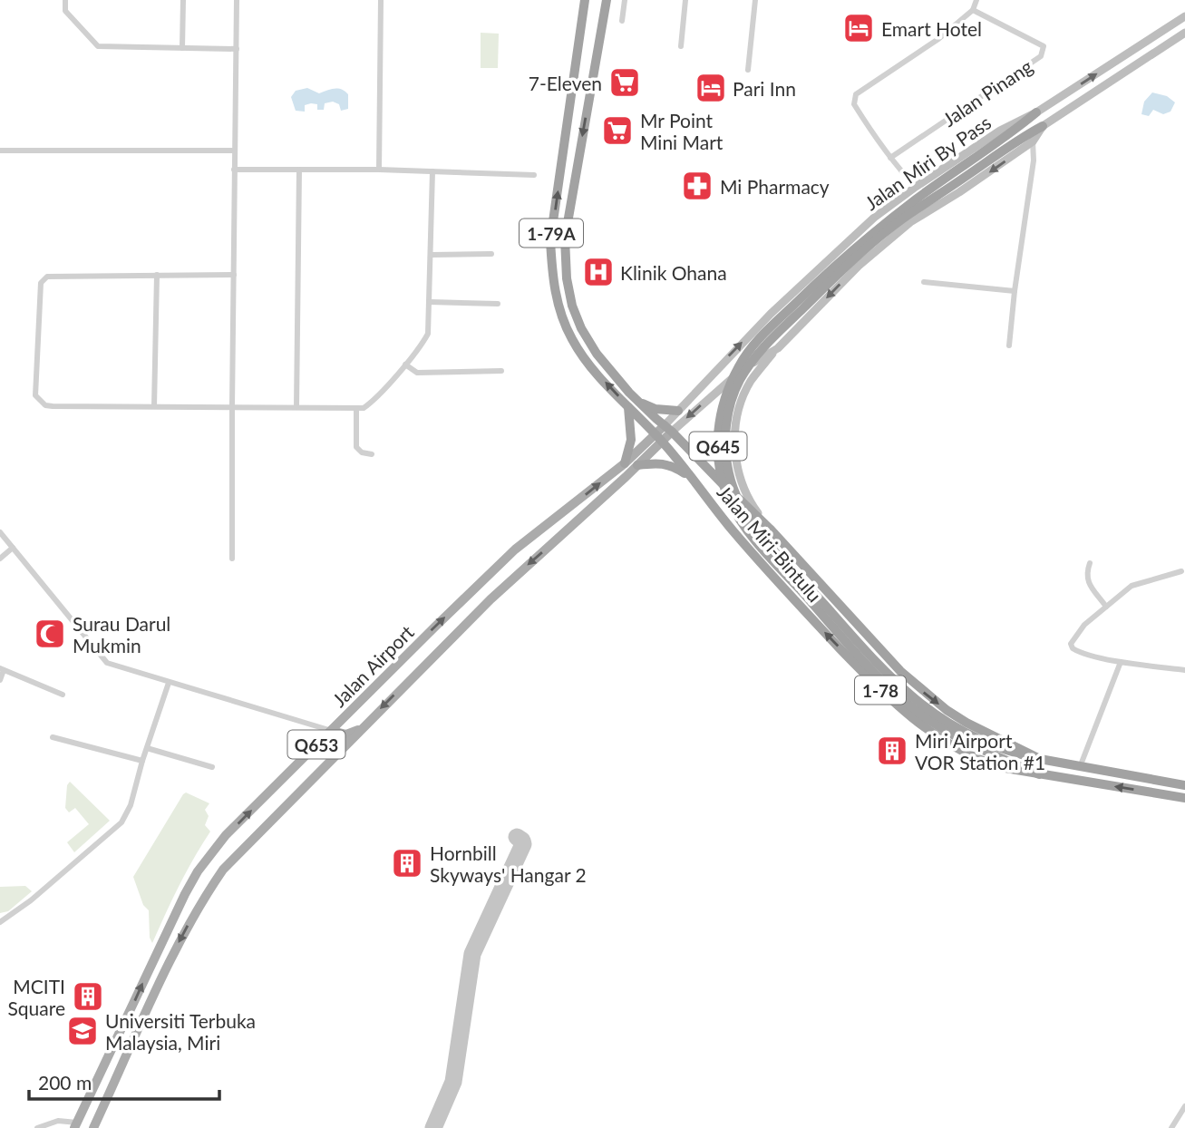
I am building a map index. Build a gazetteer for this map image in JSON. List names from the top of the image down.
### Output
{
  "streets": {
    "highway": [
      "1-79A",
      "Q645",
      "Jalan Miri-Bintulu",
      "1-78"
    ],
    "main road": ["Jalan Miri By Pass", "Jalan Airport", "Q653"],
    "street": ["Jalan Pinang"]
  },
  "crossings": [
    ["Jalan Miri By Pass", "Q645"],
    ["Jalan Miri By Pass", "Jalan Miri-Bintulu"],
    ["Jalan Miri By Pass", "Q653"],
    ["Q645", "Jalan Miri-Bintulu"],
    ["Jalan Miri-Bintulu", "Jalan Airport"],
    ["Jalan Miri-Bintulu", "Q653"],
    ["Jalan Airport", "Q653"]
  ],
  "places": {
    "hotel": ["Emart Hotel", "Pari Inn"],
    "supermarket": ["7-Eleven", "Mr Point Mini Mart"],
    "pharmacy": ["Mi Pharmacy"],
    "hospital": ["Klinik Ohana"],
    "mosque": ["Surau Darul Mukmin"],
    "building": ["Miri Airport VOR Station #1", "Hornbill Skyways' Hangar 2", "MCITI Square"],
    "school or university": ["Universiti Terbuka Malaysia, Miri"]
  },
  "scale_bar": "200 m"
}
